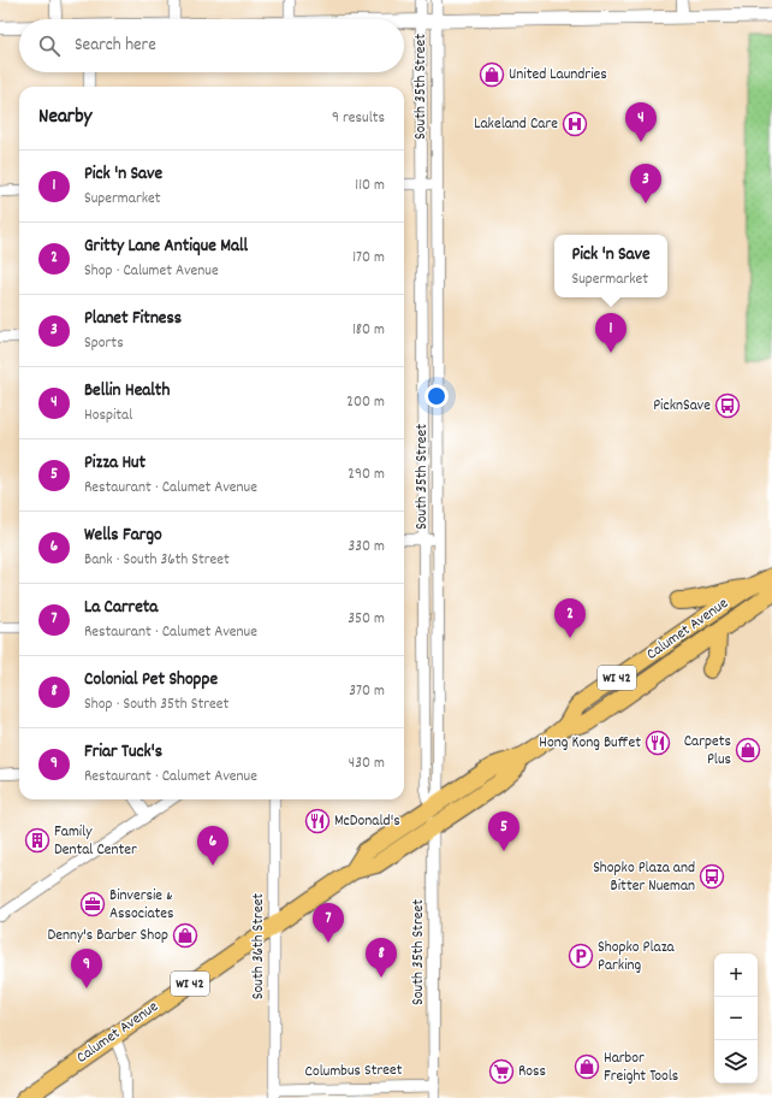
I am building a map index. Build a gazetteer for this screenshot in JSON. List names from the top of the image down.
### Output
{
  "streets": {
    "main road": ["Calumet Avenue", "WI 42"],
    "street": ["South 35th Street", "South 36th Street", "Columbus Street"]
  },
  "crossings": [
    ["South 35th Street", "Calumet Avenue"],
    ["South 35th Street", "Columbus Street"],
    ["Calumet Avenue", "South 36th Street"],
    ["South 36th Street", "Columbus Street"]
  ],
  "places": {
    "shop": [
      "United Laundries",
      "Carpets Plus",
      "Denny's Barber Shop",
      "Harbor Freight Tools"
    ],
    "hospital": ["Lakeland Care"],
    "bus stop": ["PicknSave", "Shopko Plaza and Bitter Nueman"],
    "restaurant": ["Hong Kong Buffet", "McDonald's"],
    "building": ["Family Dental Center"],
    "office": ["Binversie & Associates"],
    "parking": ["Shopko Plaza Parking"],
    "supermarket": ["Ross"]
  },
  "page": {
    "search": "Search here",
    "heading": ["Nearby", "9 results"],
    "pins": [
      "4",
      "3",
      "1",
      "2",
      "5",
      "6",
      "7",
      "8",
      "9"
    ],
    "list": [
      {
        "mark": "1",
        "name": "Pick 'n Save",
        "note": "Supermarket",
        "value": "110 m"
      },
      {
        "mark": "2",
        "name": "Gritty Lane Antique Mall",
        "note": "Shop · Calumet Avenue",
        "value": "170 m"
      },
      {
        "mark": "3",
        "name": "Planet Fitness",
        "note": "Sports",
        "value": "180 m"
      },
      {
        "mark": "4",
        "name": "Bellin Health",
        "note": "Hospital",
        "value": "200 m"
      },
      {
        "mark": "5",
        "name": "Pizza Hut",
        "note": "Restaurant · Calumet Avenue",
        "value": "290 m"
      },
      {
        "mark": "6",
        "name": "Wells Fargo",
        "note": "Bank · South 36th Street",
        "value": "330 m"
      },
      {
        "mark": "7",
        "name": "La Carreta",
        "note": "Restaurant · Calumet Avenue",
        "value": "350 m"
      },
      {
        "mark": "8",
        "name": "Colonial Pet Shoppe",
        "note": "Shop · South 35th Street",
        "value": "370 m"
      },
      {
        "mark": "9",
        "name": "Friar Tuck's",
        "note": "Restaurant · Calumet Avenue",
        "value": "430 m"
      }
    ],
    "popup": ["Pick 'n Save", "Supermarket"],
    "map_buttons": ["+", "−"]
  }
}
